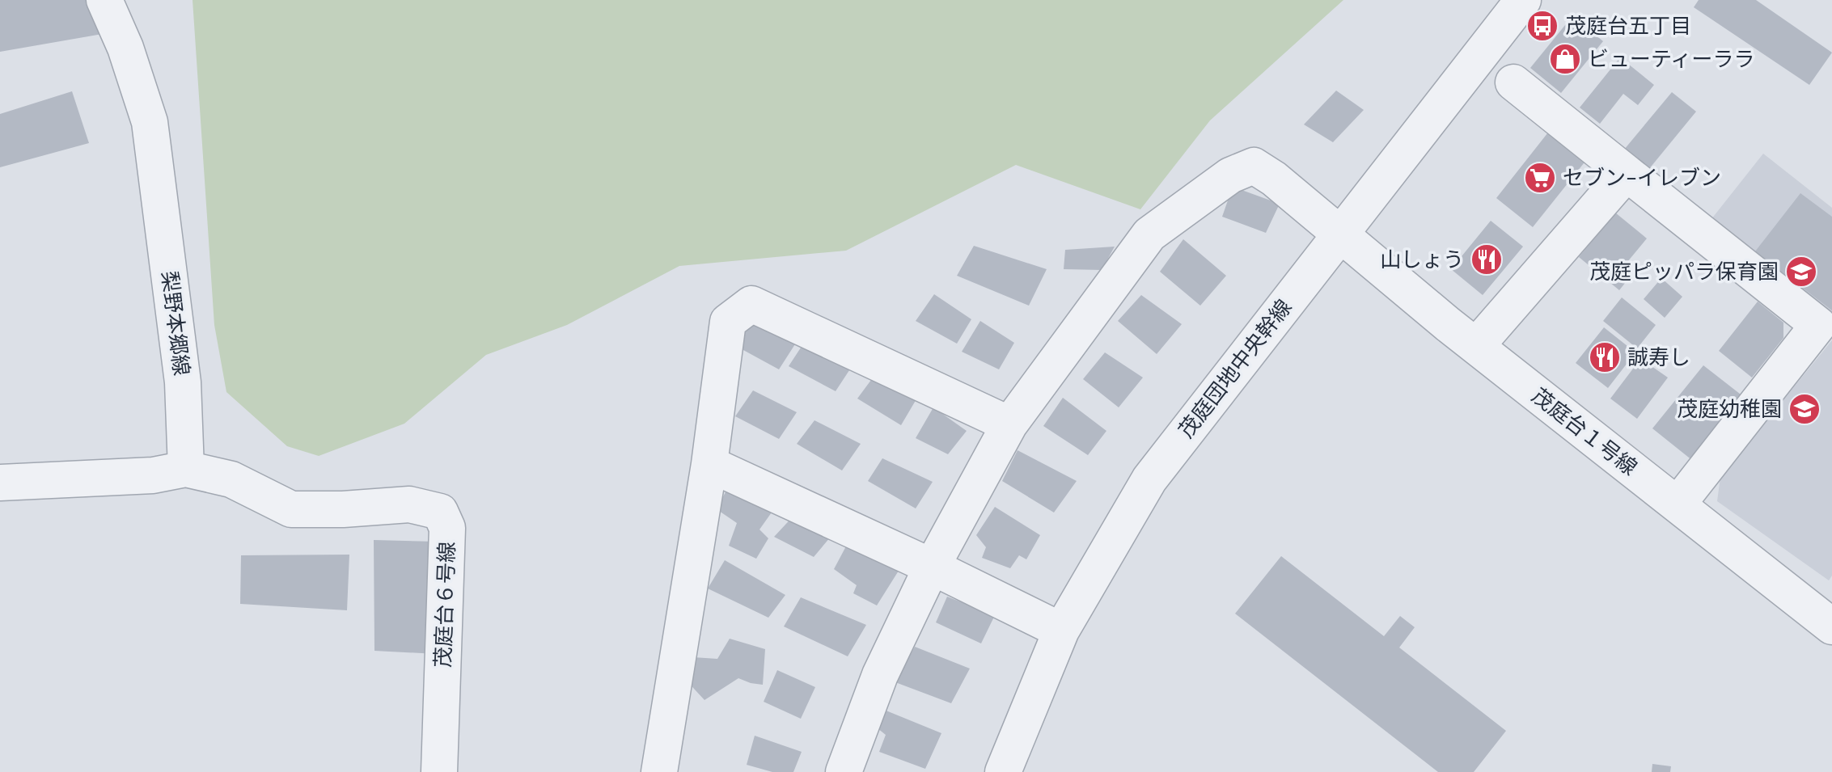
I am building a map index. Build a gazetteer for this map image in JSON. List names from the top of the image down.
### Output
{
  "streets": {
    "street": [
      "梨野本郷線",
      "茂庭団地中央幹線",
      "茂庭台１号線",
      "茂庭台６号線"
    ]
  },
  "crossings": [
    ["梨野本郷線", "茂庭台６号線"],
    ["茂庭団地中央幹線", "茂庭台１号線"]
  ],
  "places": {
    "bus stop": ["茂庭台五丁目"],
    "shop": ["ビューティーララ"],
    "supermarket": ["セブン-イレブン"],
    "restaurant": ["山しょう", "誠寿し"],
    "school or university": ["茂庭ピッパラ保育園", "茂庭幼稚園"]
  }
}
